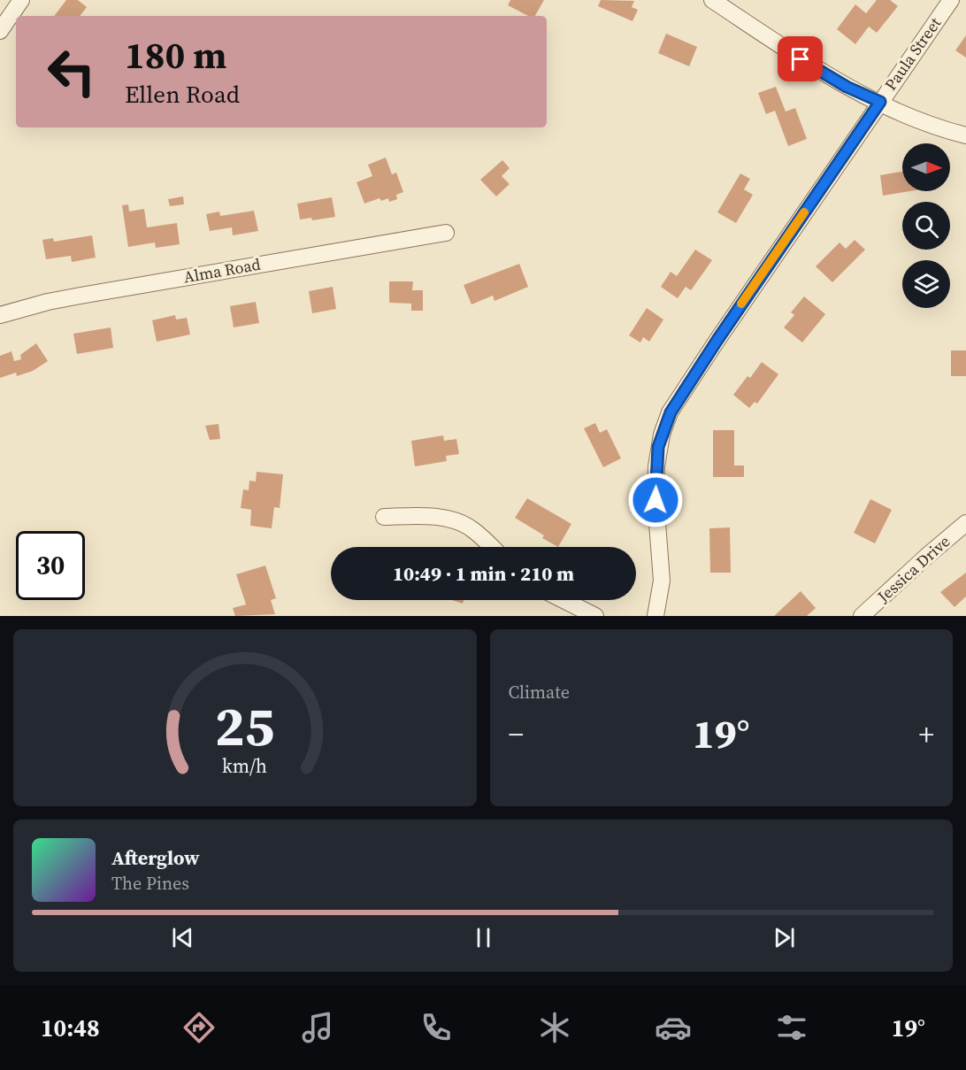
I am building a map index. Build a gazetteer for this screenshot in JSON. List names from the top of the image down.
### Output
{
  "streets": {
    "street": ["Paula Street", "Alma Road", "Jessica Drive"]
  },
  "north": "right",
  "page": {
    "turn": ["180 m", "Ellen Road"],
    "limit": "30",
    "trip": "10:49 · 1 min · 210 m",
    "tile": "Climate",
    "heat": ["−", "19°", "+"],
    "song": ["Afterglow", "The Pines"],
    "tabs": ["10:48", "19°"],
    "gauge": ["25", "km/h"]
  }
}
